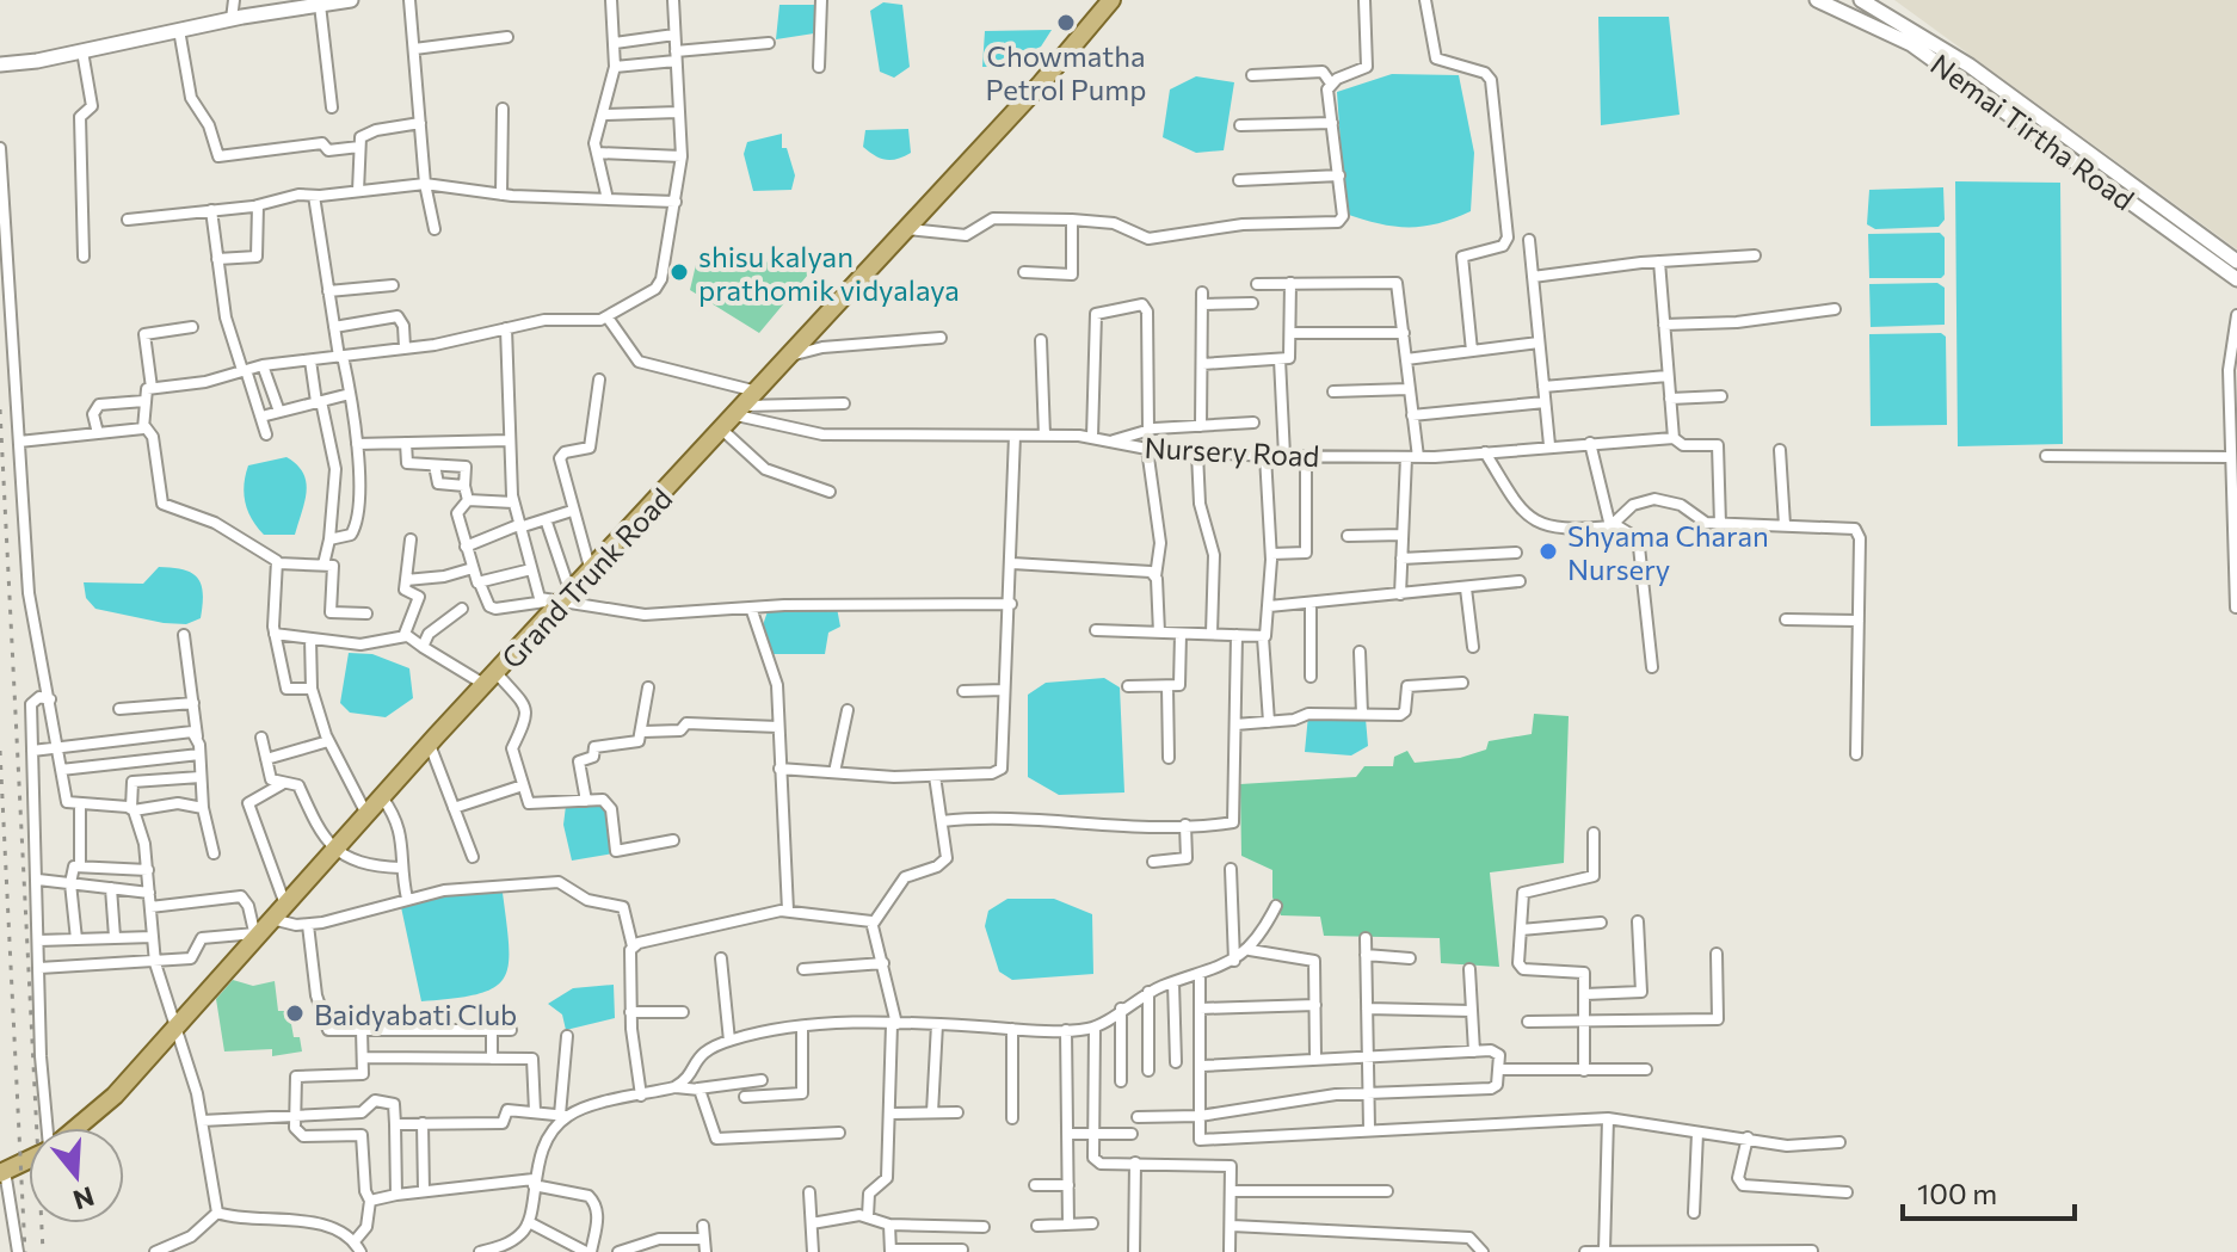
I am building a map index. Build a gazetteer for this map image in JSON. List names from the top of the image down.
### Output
{
  "streets": {
    "main road": ["Grand Trunk Road"],
    "street": ["Nemai Tirtha Road", "Nursery Road"]
  },
  "crossings": [
    ["Nursery Road", "Grand Trunk Road"]
  ],
  "places": [
    "Chowmatha Petrol Pump",
    "shisu kalyan prathomik vidyalaya",
    "Shyama Charan Nursery",
    "Baidyabati Club"
  ],
  "scale_bar": "100 m",
  "north": "bottom"
}
